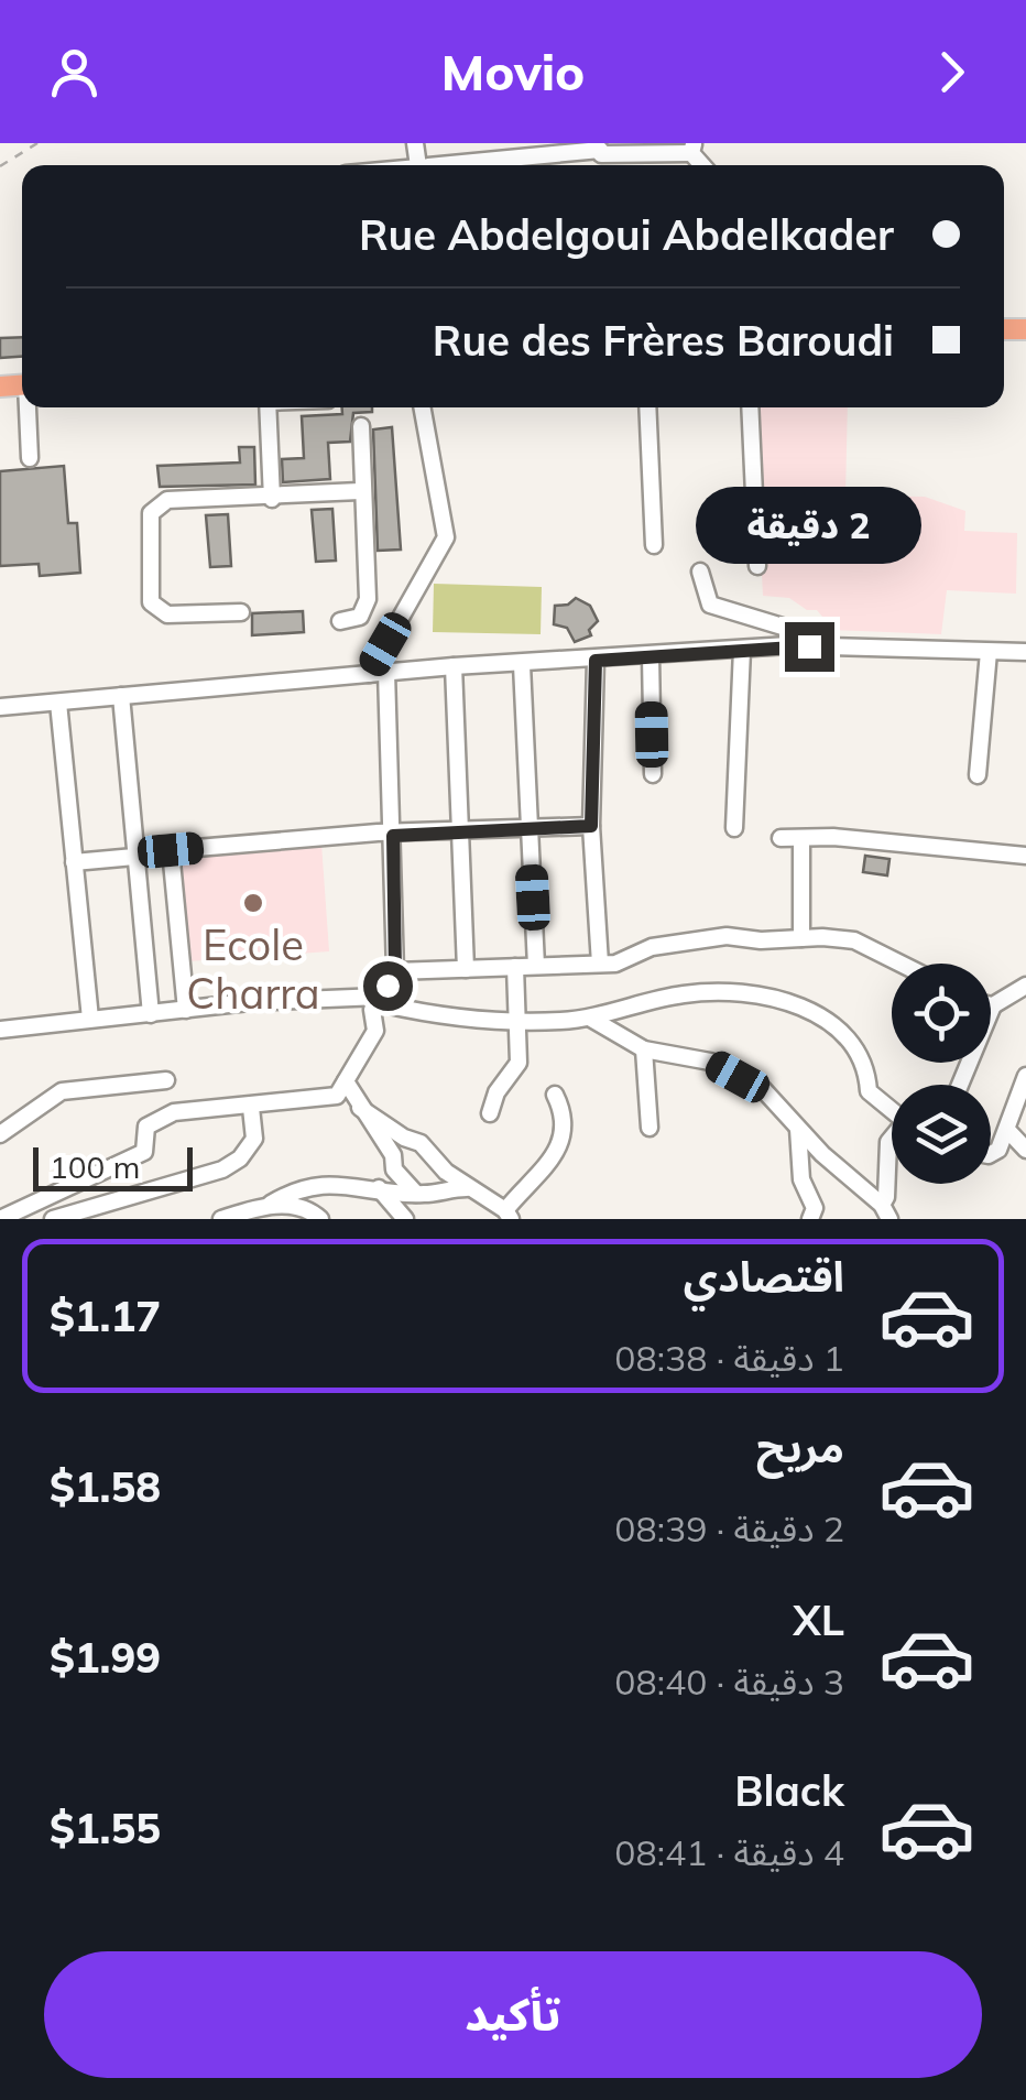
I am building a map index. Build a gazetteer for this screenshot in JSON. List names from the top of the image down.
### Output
{
  "places": ["Ecole Charra"],
  "scale_bar": "100 m",
  "page": {
    "header": "Movio",
    "banner": ["Rue Abdelgoui Abdelkader", "Rue des Frères Baroudi"],
    "bubble": "2 دقيقة",
    "scale": "100 m",
    "list": [
      {
        "name": "اقتصادي",
        "note": "1 دقيقة · 08:38",
        "value": "$1.17"
      },
      {
        "name": "مريح",
        "note": "2 دقيقة · 08:39",
        "value": "$1.58"
      },
      {
        "name": "XL",
        "note": "3 دقيقة · 08:40",
        "value": "$1.99"
      },
      {
        "name": "Black",
        "note": "4 دقيقة · 08:41",
        "value": "$1.55"
      }
    ],
    "buttons": "تأكيد"
  }
}
